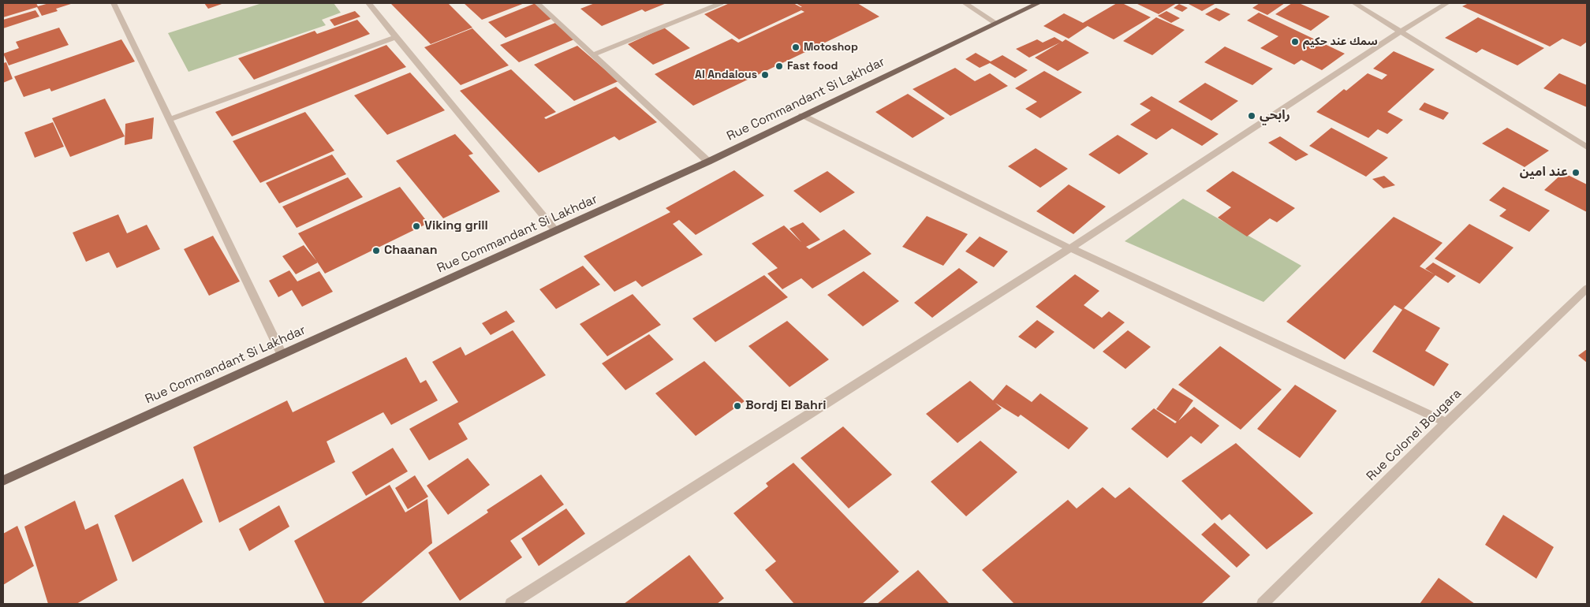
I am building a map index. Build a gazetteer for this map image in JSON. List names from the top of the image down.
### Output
{
  "streets": {
    "main road": ["Rue Commandant Si Lakhdar"],
    "street": ["Rue Colonel Bougara"]
  },
  "places": [
    "سمك عند حكيم",
    "Motoshop",
    "Fast food",
    "Al Andalous",
    "رابحي",
    "عند امين",
    "Viking grill",
    "Chaanan",
    "Bordj El Bahri"
  ]
}
